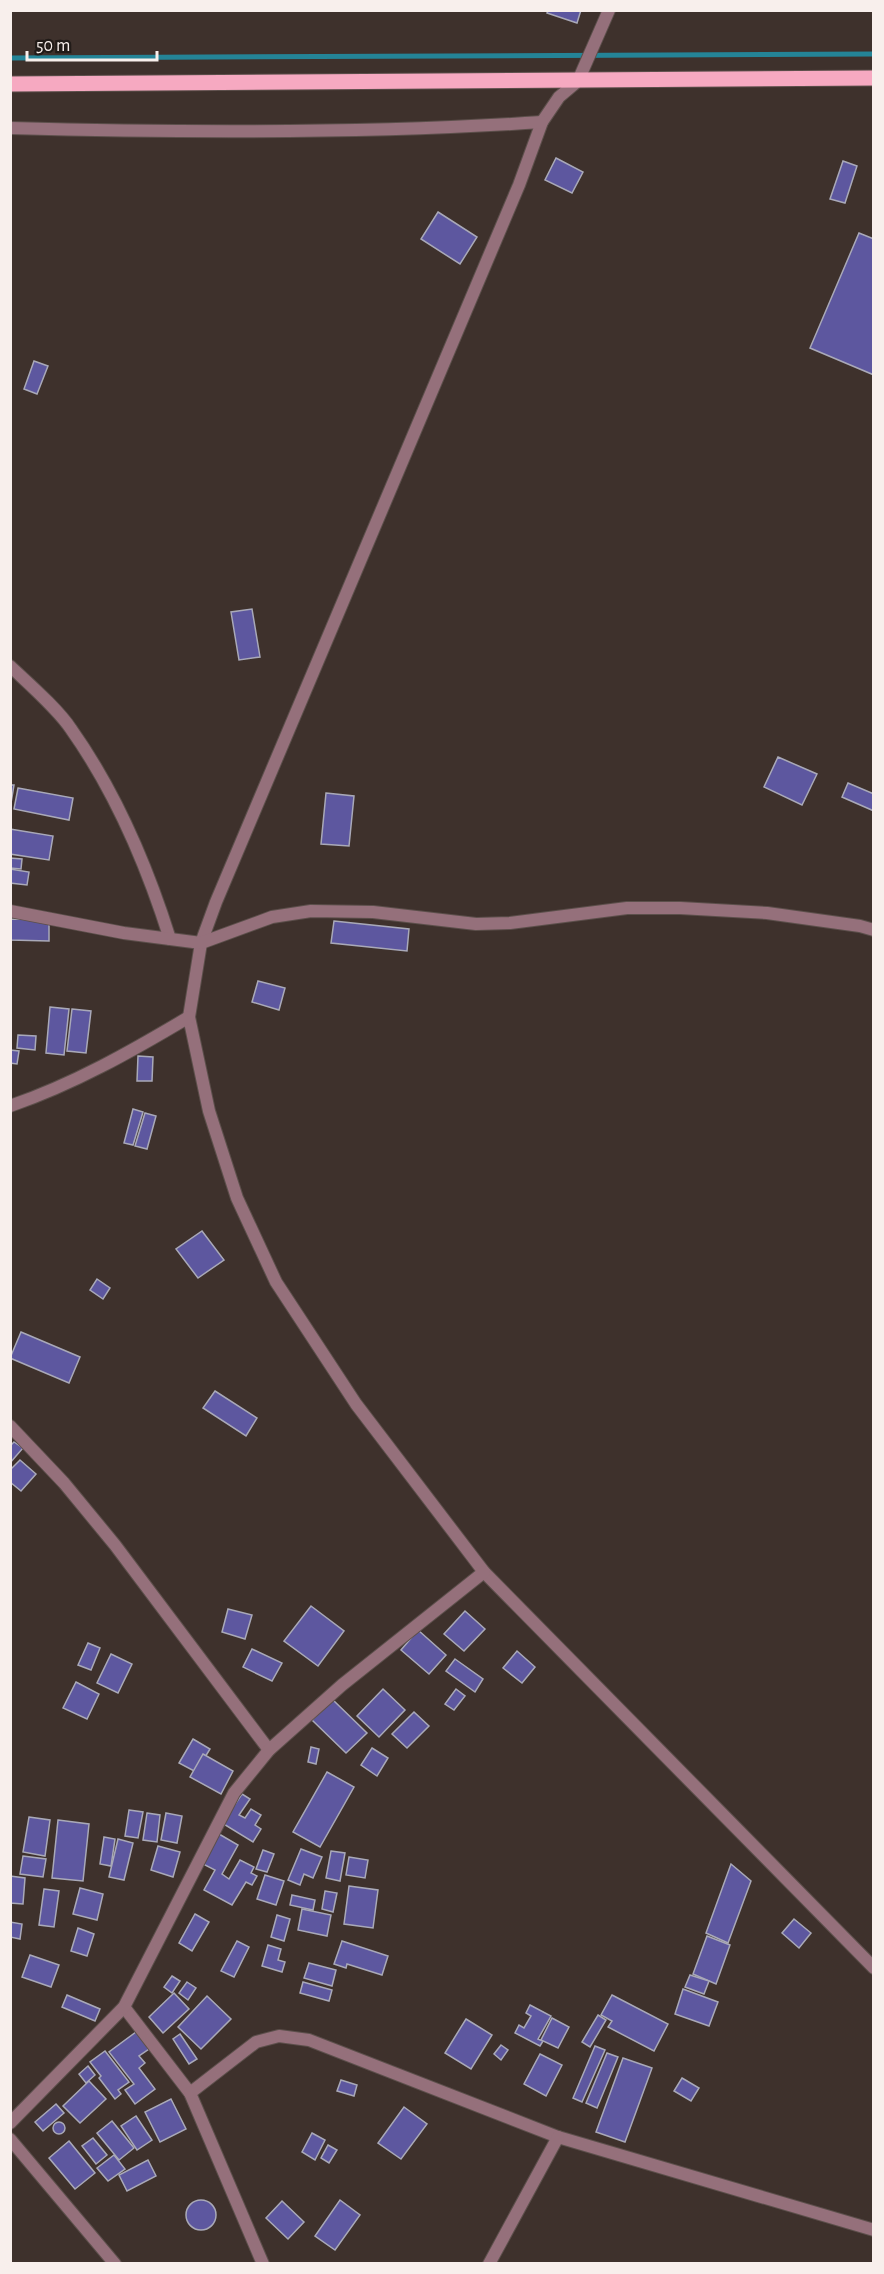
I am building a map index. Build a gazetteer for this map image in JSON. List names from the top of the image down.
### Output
{
  "scale_bar": "50 m"
}
